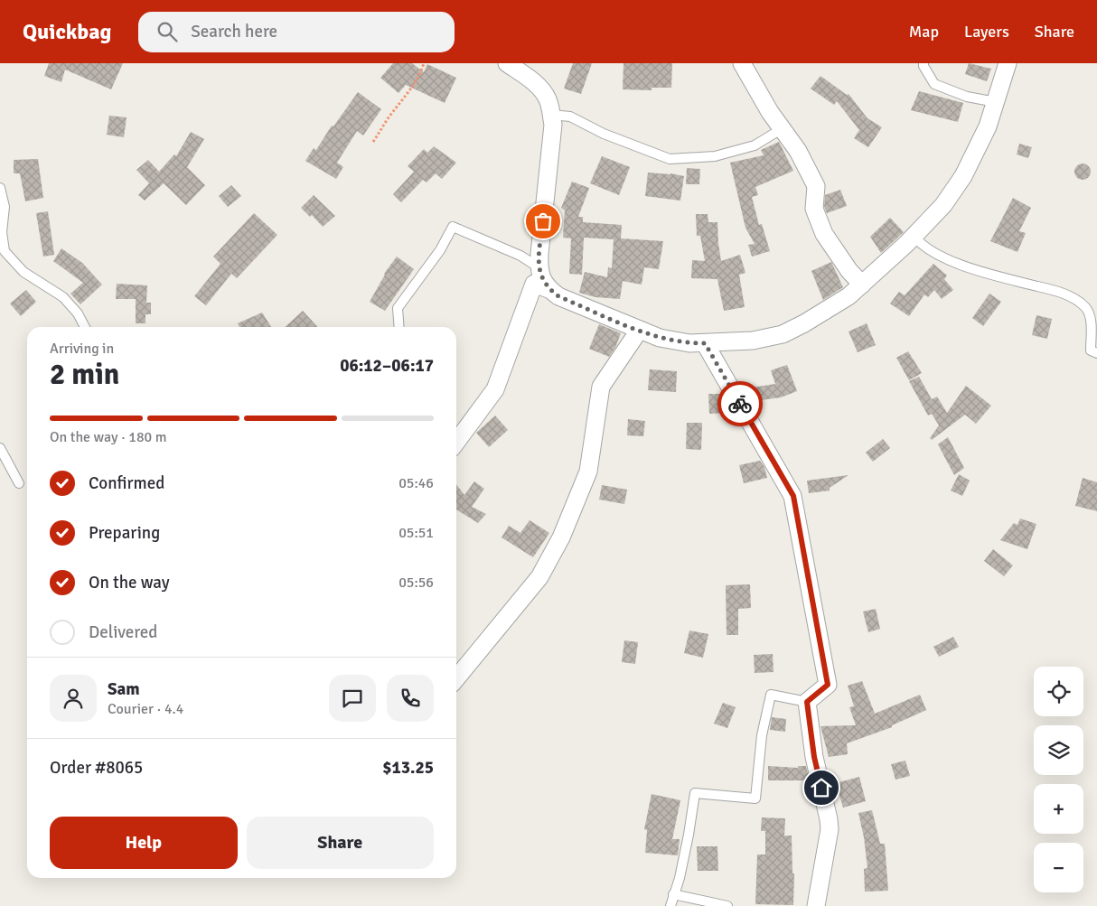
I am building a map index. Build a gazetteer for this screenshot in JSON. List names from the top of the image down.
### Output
{
  "page": {
    "header": "Quickbag",
    "search": "Search here",
    "nav": ["Map", "Layers", "Share"],
    "heading": ["2 min", "Arriving in", "06:12–06:17"],
    "panel": [
      "Sam",
      "Courier · 4.4",
      "Order #8065",
      "$13.25"
    ],
    "bar": "On the way · 180 m",
    "list": [
      ["Confirmed", "05:46"],
      ["Preparing", "05:51"],
      ["On the way", "05:56"],
      "Delivered"
    ],
    "map_buttons": ["+", "−"],
    "buttons": ["Help", "Share"]
  }
}
